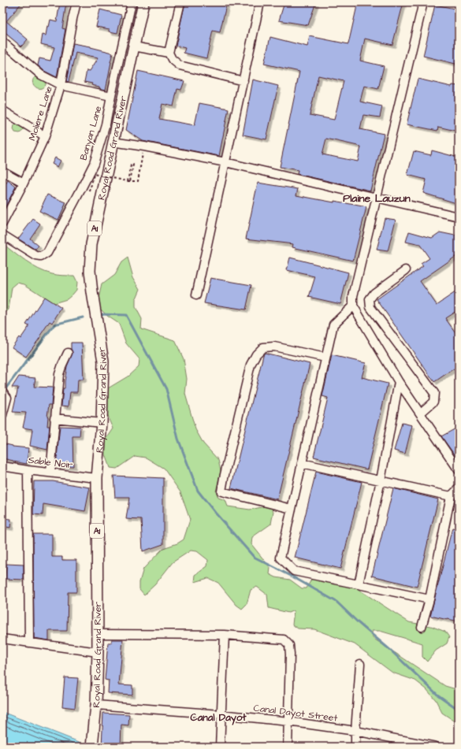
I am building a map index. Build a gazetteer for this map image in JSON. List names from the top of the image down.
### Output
{
  "streets": {
    "main road": ["Royal Road Grand River", "A1"],
    "street": [
      "Moliere Lane",
      "Banyan Lane",
      "Sable Noir",
      "Canal Dayot Street"
    ]
  },
  "crossings": [
    ["Royal Road Grand River", "Sable Noir"],
    ["Royal Road Grand River", "Canal Dayot Street"]
  ],
  "districts": ["Plaine Lauzun", "Canal Dayot"]
}
